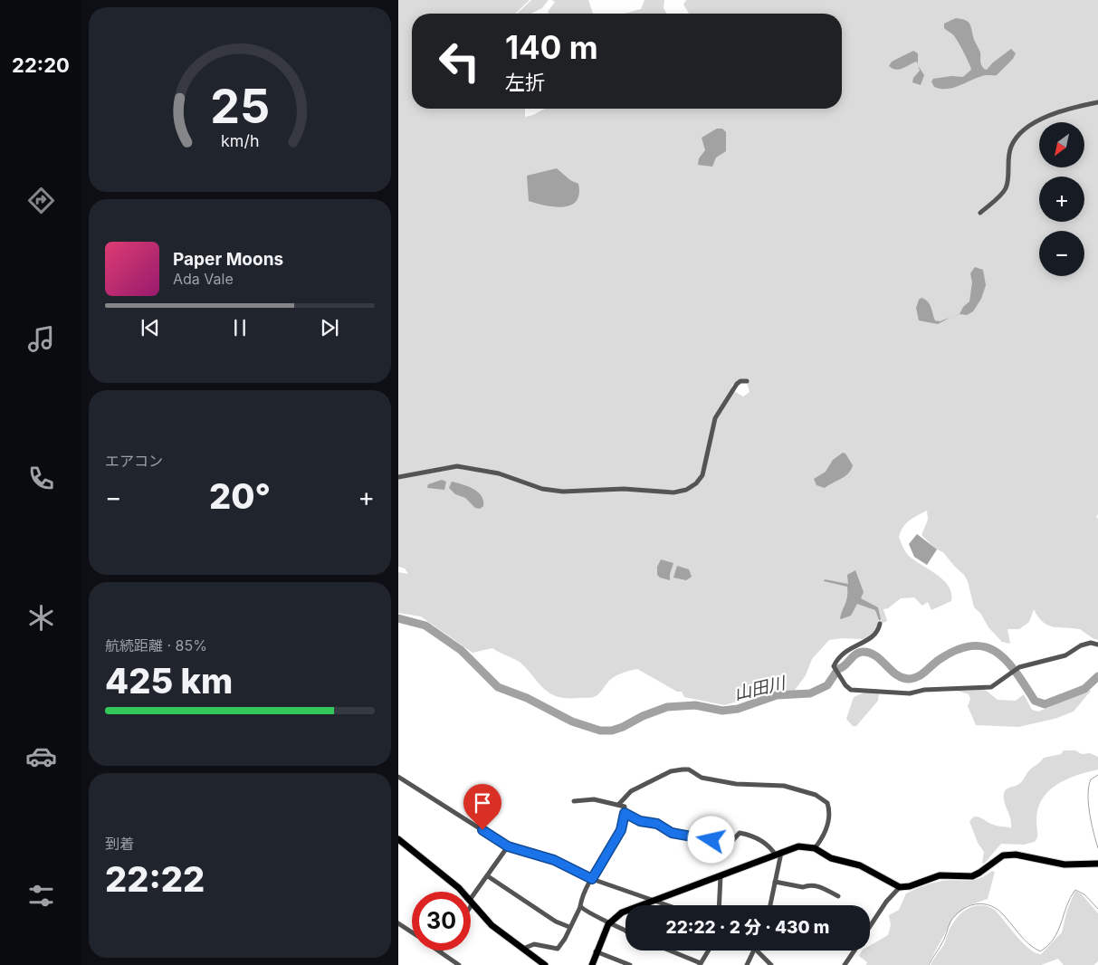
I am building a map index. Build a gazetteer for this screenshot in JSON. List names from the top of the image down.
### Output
{
  "water": ["山田川"],
  "north": "bottom left",
  "page": {
    "tabs": "22:20",
    "turn": ["140 m", "左折"],
    "map_buttons": ["+", "−"],
    "song": ["Paper Moons", "Ada Vale"],
    "tile": [
      "エアコン",
      ["航続距離 · 85%", "425 km"],
      ["到着", "22:22"]
    ],
    "heat": ["−", "20°", "+"],
    "limit": "30",
    "trip": "22:22 · 2 分 · 430 m",
    "gauge": ["25", "km/h"]
  }
}
